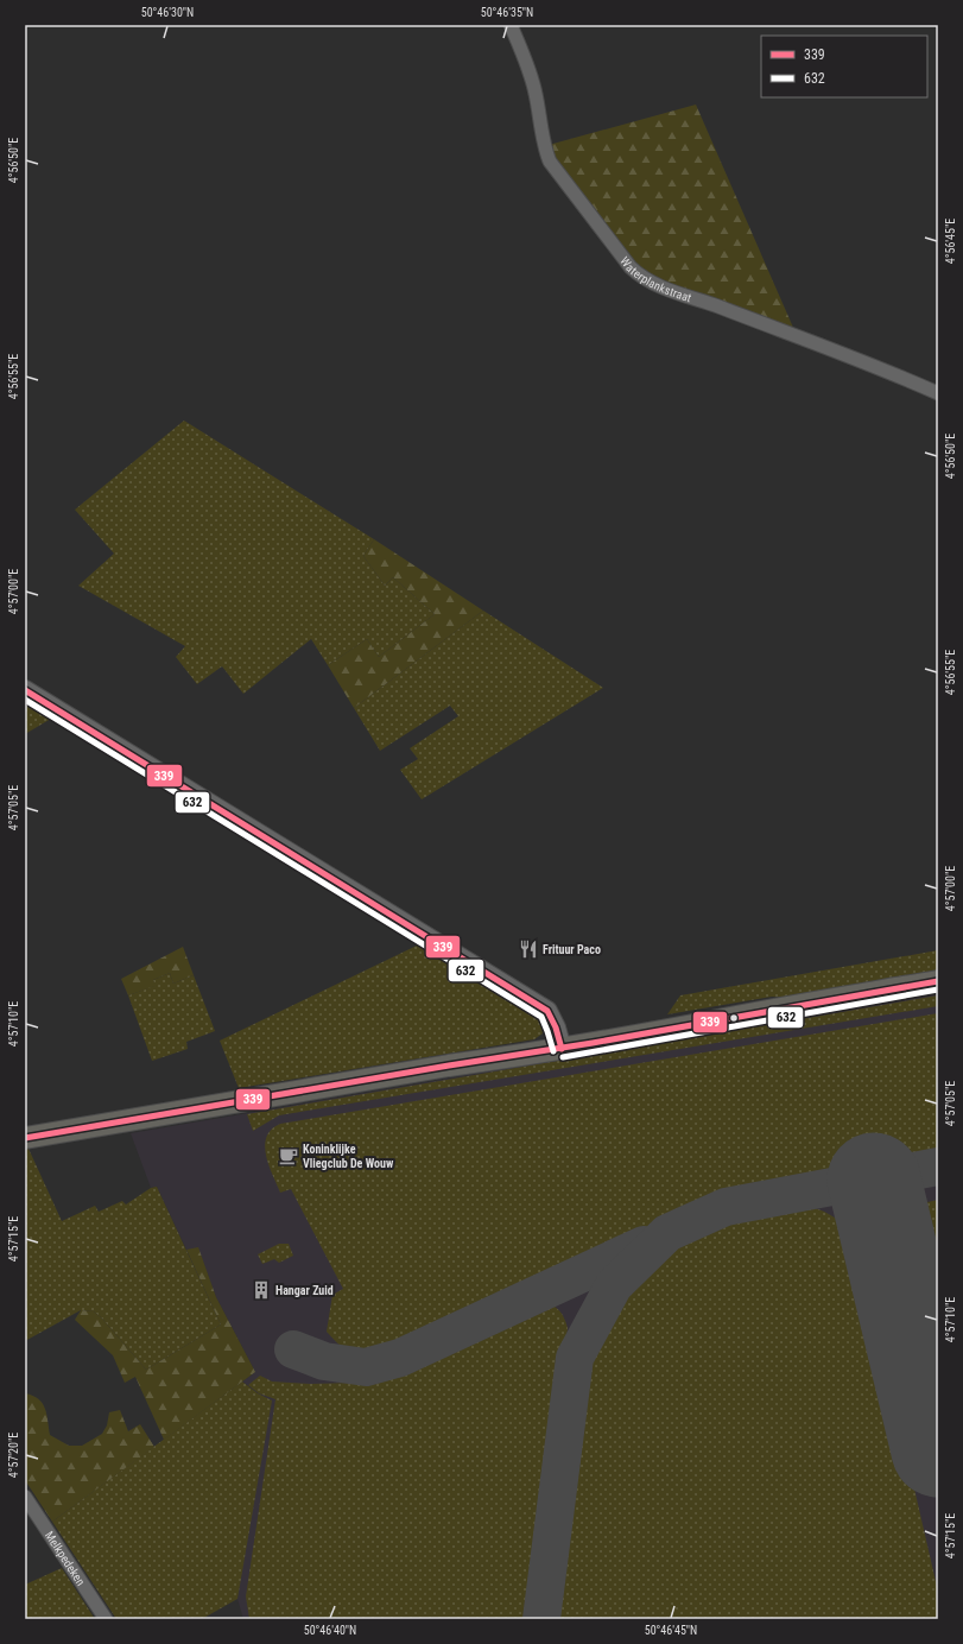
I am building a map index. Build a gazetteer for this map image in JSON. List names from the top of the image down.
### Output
{
  "streets": {
    "street": ["Waterplankstraat", "Melkpedeken"]
  },
  "places": {
    "restaurant": ["Frituur Paco"],
    "cafe": ["Koninklijke Vliegclub De Wouw"],
    "building": ["Hangar Zuid"]
  },
  "lines": ["transit line 339", "transit line 632"],
  "legend": ["339", "632"],
  "coordinates": [
    "50°46'30\"N",
    "50°46'35\"N",
    "4°56'50\"E",
    "4°56'45\"E",
    "4°56'55\"E",
    "4°57'00\"E",
    "4°57'05\"E",
    "4°57'10\"E",
    "4°57'15\"E",
    "4°57'20\"E",
    "50°46'40\"N",
    "50°46'45\"N"
  ]
}
